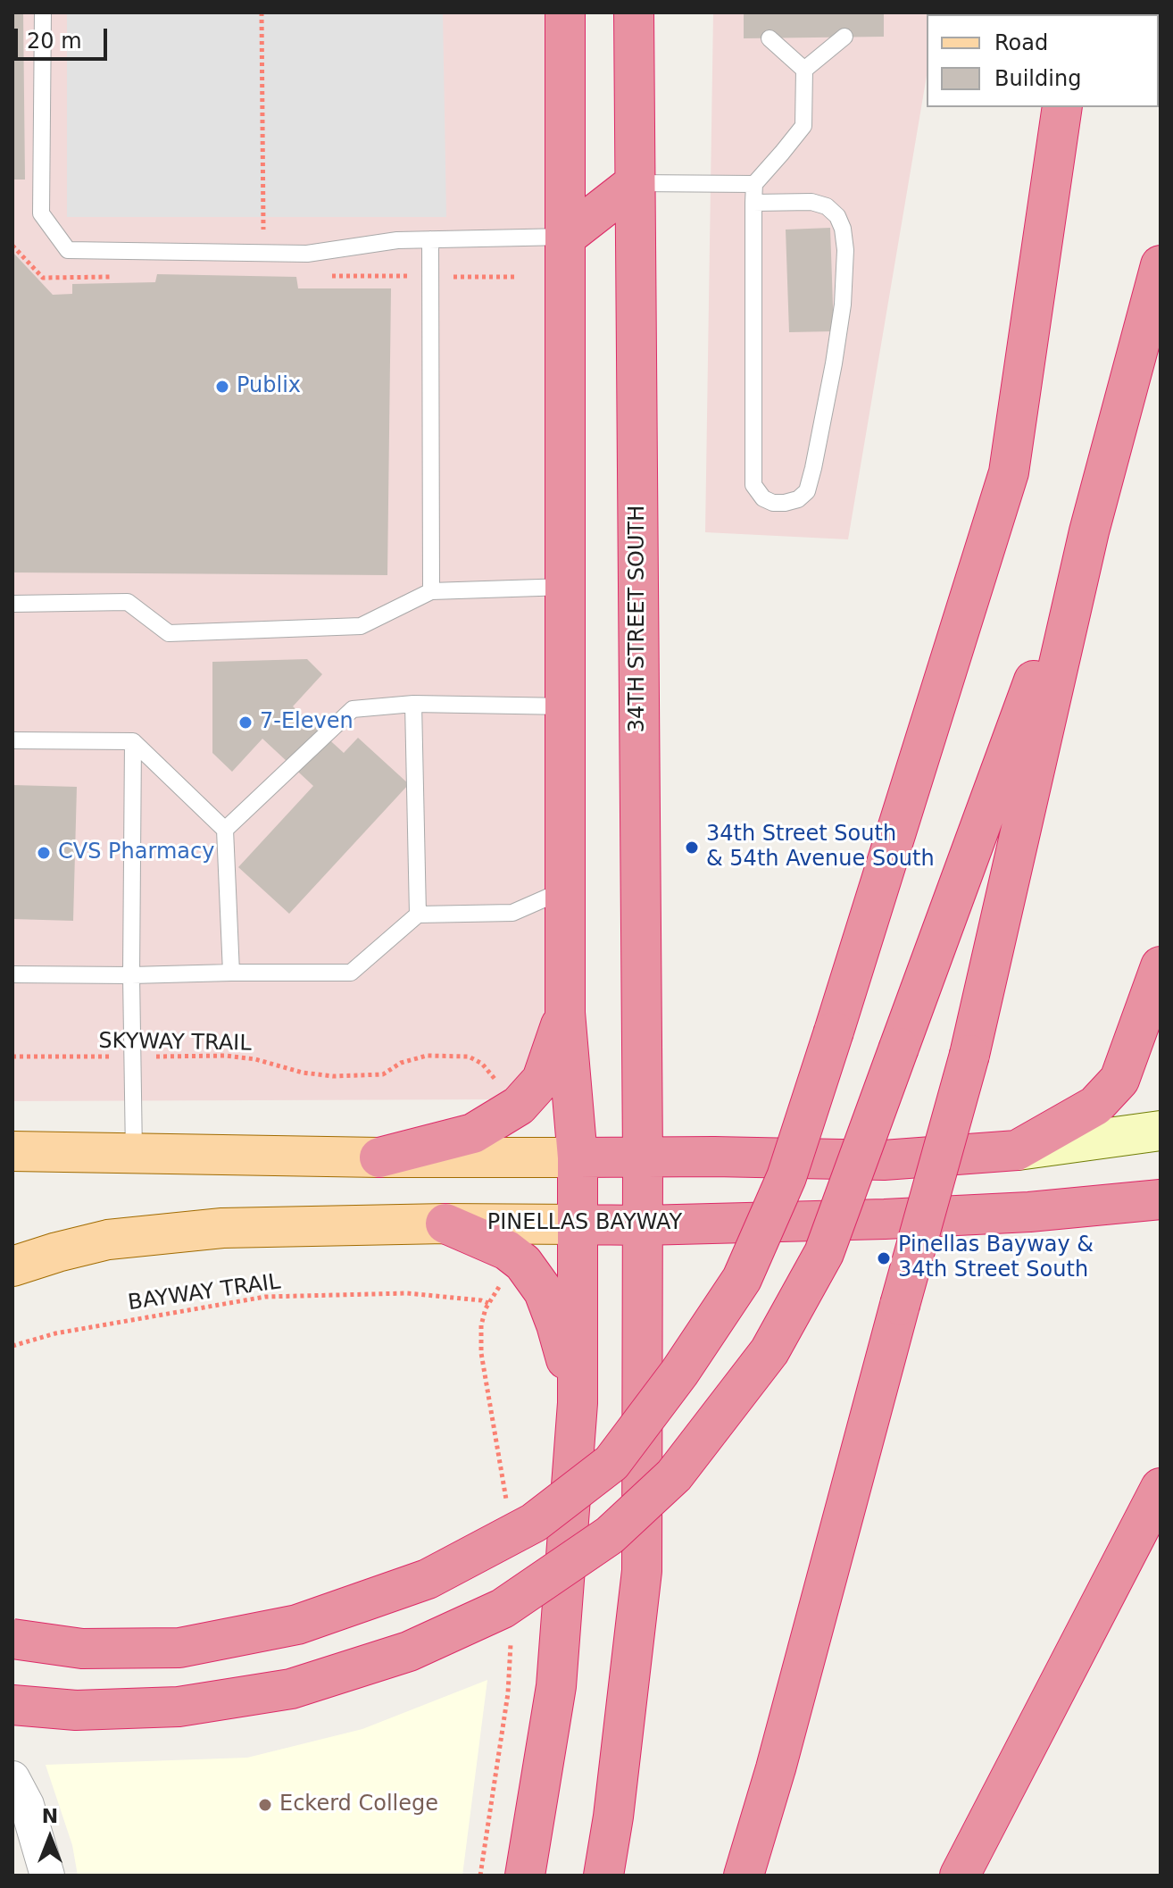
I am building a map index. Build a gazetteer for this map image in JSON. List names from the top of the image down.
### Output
{
  "streets": {
    "highway": ["34TH STREET SOUTH", "PINELLAS BAYWAY"],
    "path": ["SKYWAY TRAIL", "BAYWAY TRAIL"]
  },
  "crossings": [
    ["34TH STREET SOUTH", "PINELLAS BAYWAY"]
  ],
  "places": [
    "Publix",
    "7-Eleven",
    "34th Street South & 54th Avenue South",
    "CVS Pharmacy",
    "Pinellas Bayway & 34th Street South",
    "Eckerd College"
  ],
  "legend": ["Road", "Building"],
  "scale_bar": "20 m",
  "north": "top"
}
